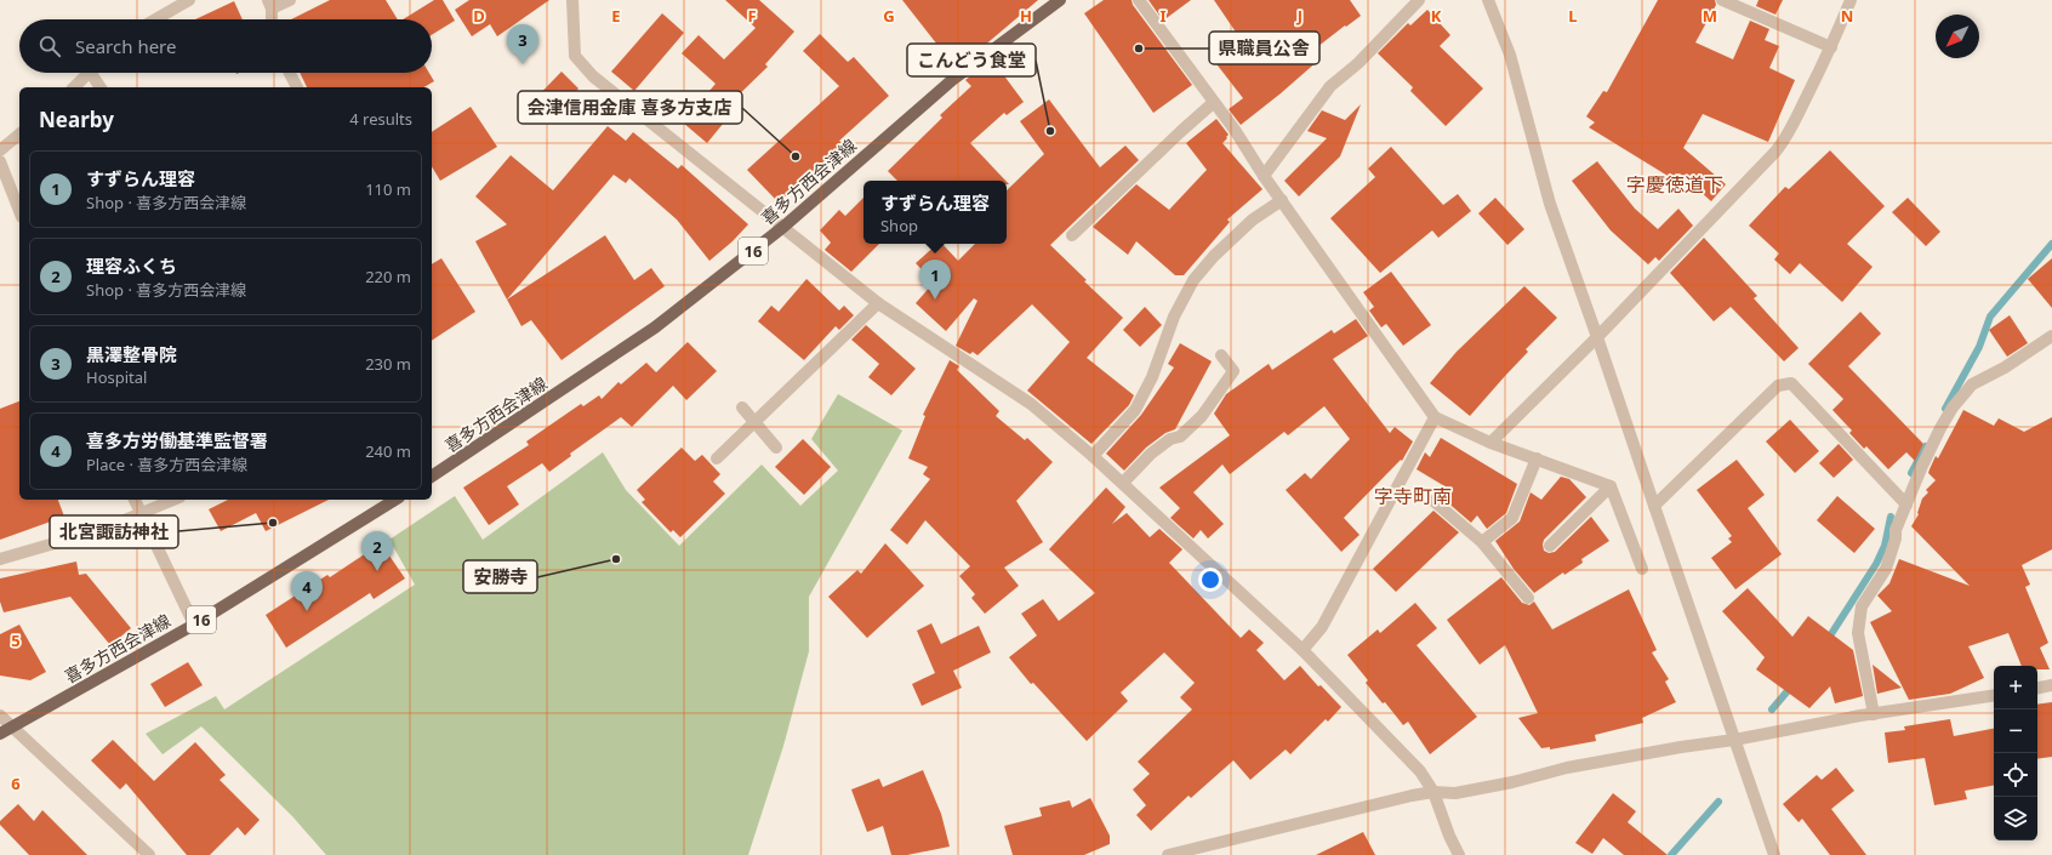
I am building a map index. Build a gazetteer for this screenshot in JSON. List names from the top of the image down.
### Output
{
  "streets": {
    "main road": ["喜多方西会津線", "16"]
  },
  "districts": ["字慶徳道下", "字寺町南"],
  "places": [
    "県職員公舎",
    "こんどう食堂",
    "会津信用金庫 喜多方支店",
    "北宮諏訪神社",
    "安勝寺"
  ],
  "north": "bottom left",
  "page": {
    "search": "Search here",
    "pins": [
      "3",
      "1",
      "2",
      "4"
    ],
    "heading": ["Nearby", "4 results"],
    "list": [
      {
        "mark": "1",
        "name": "すずらん理容",
        "note": "Shop · 喜多方西会津線",
        "value": "110 m"
      },
      {
        "mark": "2",
        "name": "理容ふくち",
        "note": "Shop · 喜多方西会津線",
        "value": "220 m"
      },
      {
        "mark": "3",
        "name": "黒澤整骨院",
        "note": "Hospital",
        "value": "230 m"
      },
      {
        "mark": "4",
        "name": "喜多方労働基準監督署",
        "note": "Place · 喜多方西会津線",
        "value": "240 m"
      }
    ],
    "popup": ["すずらん理容", "Shop"],
    "map_buttons": ["+", "−"]
  },
  "grid": {
    "columns": [
      "D",
      "E",
      "F",
      "G",
      "H",
      "I",
      "J",
      "K",
      "L",
      "M",
      "N"
    ],
    "rows": ["5", "6"]
  }
}
